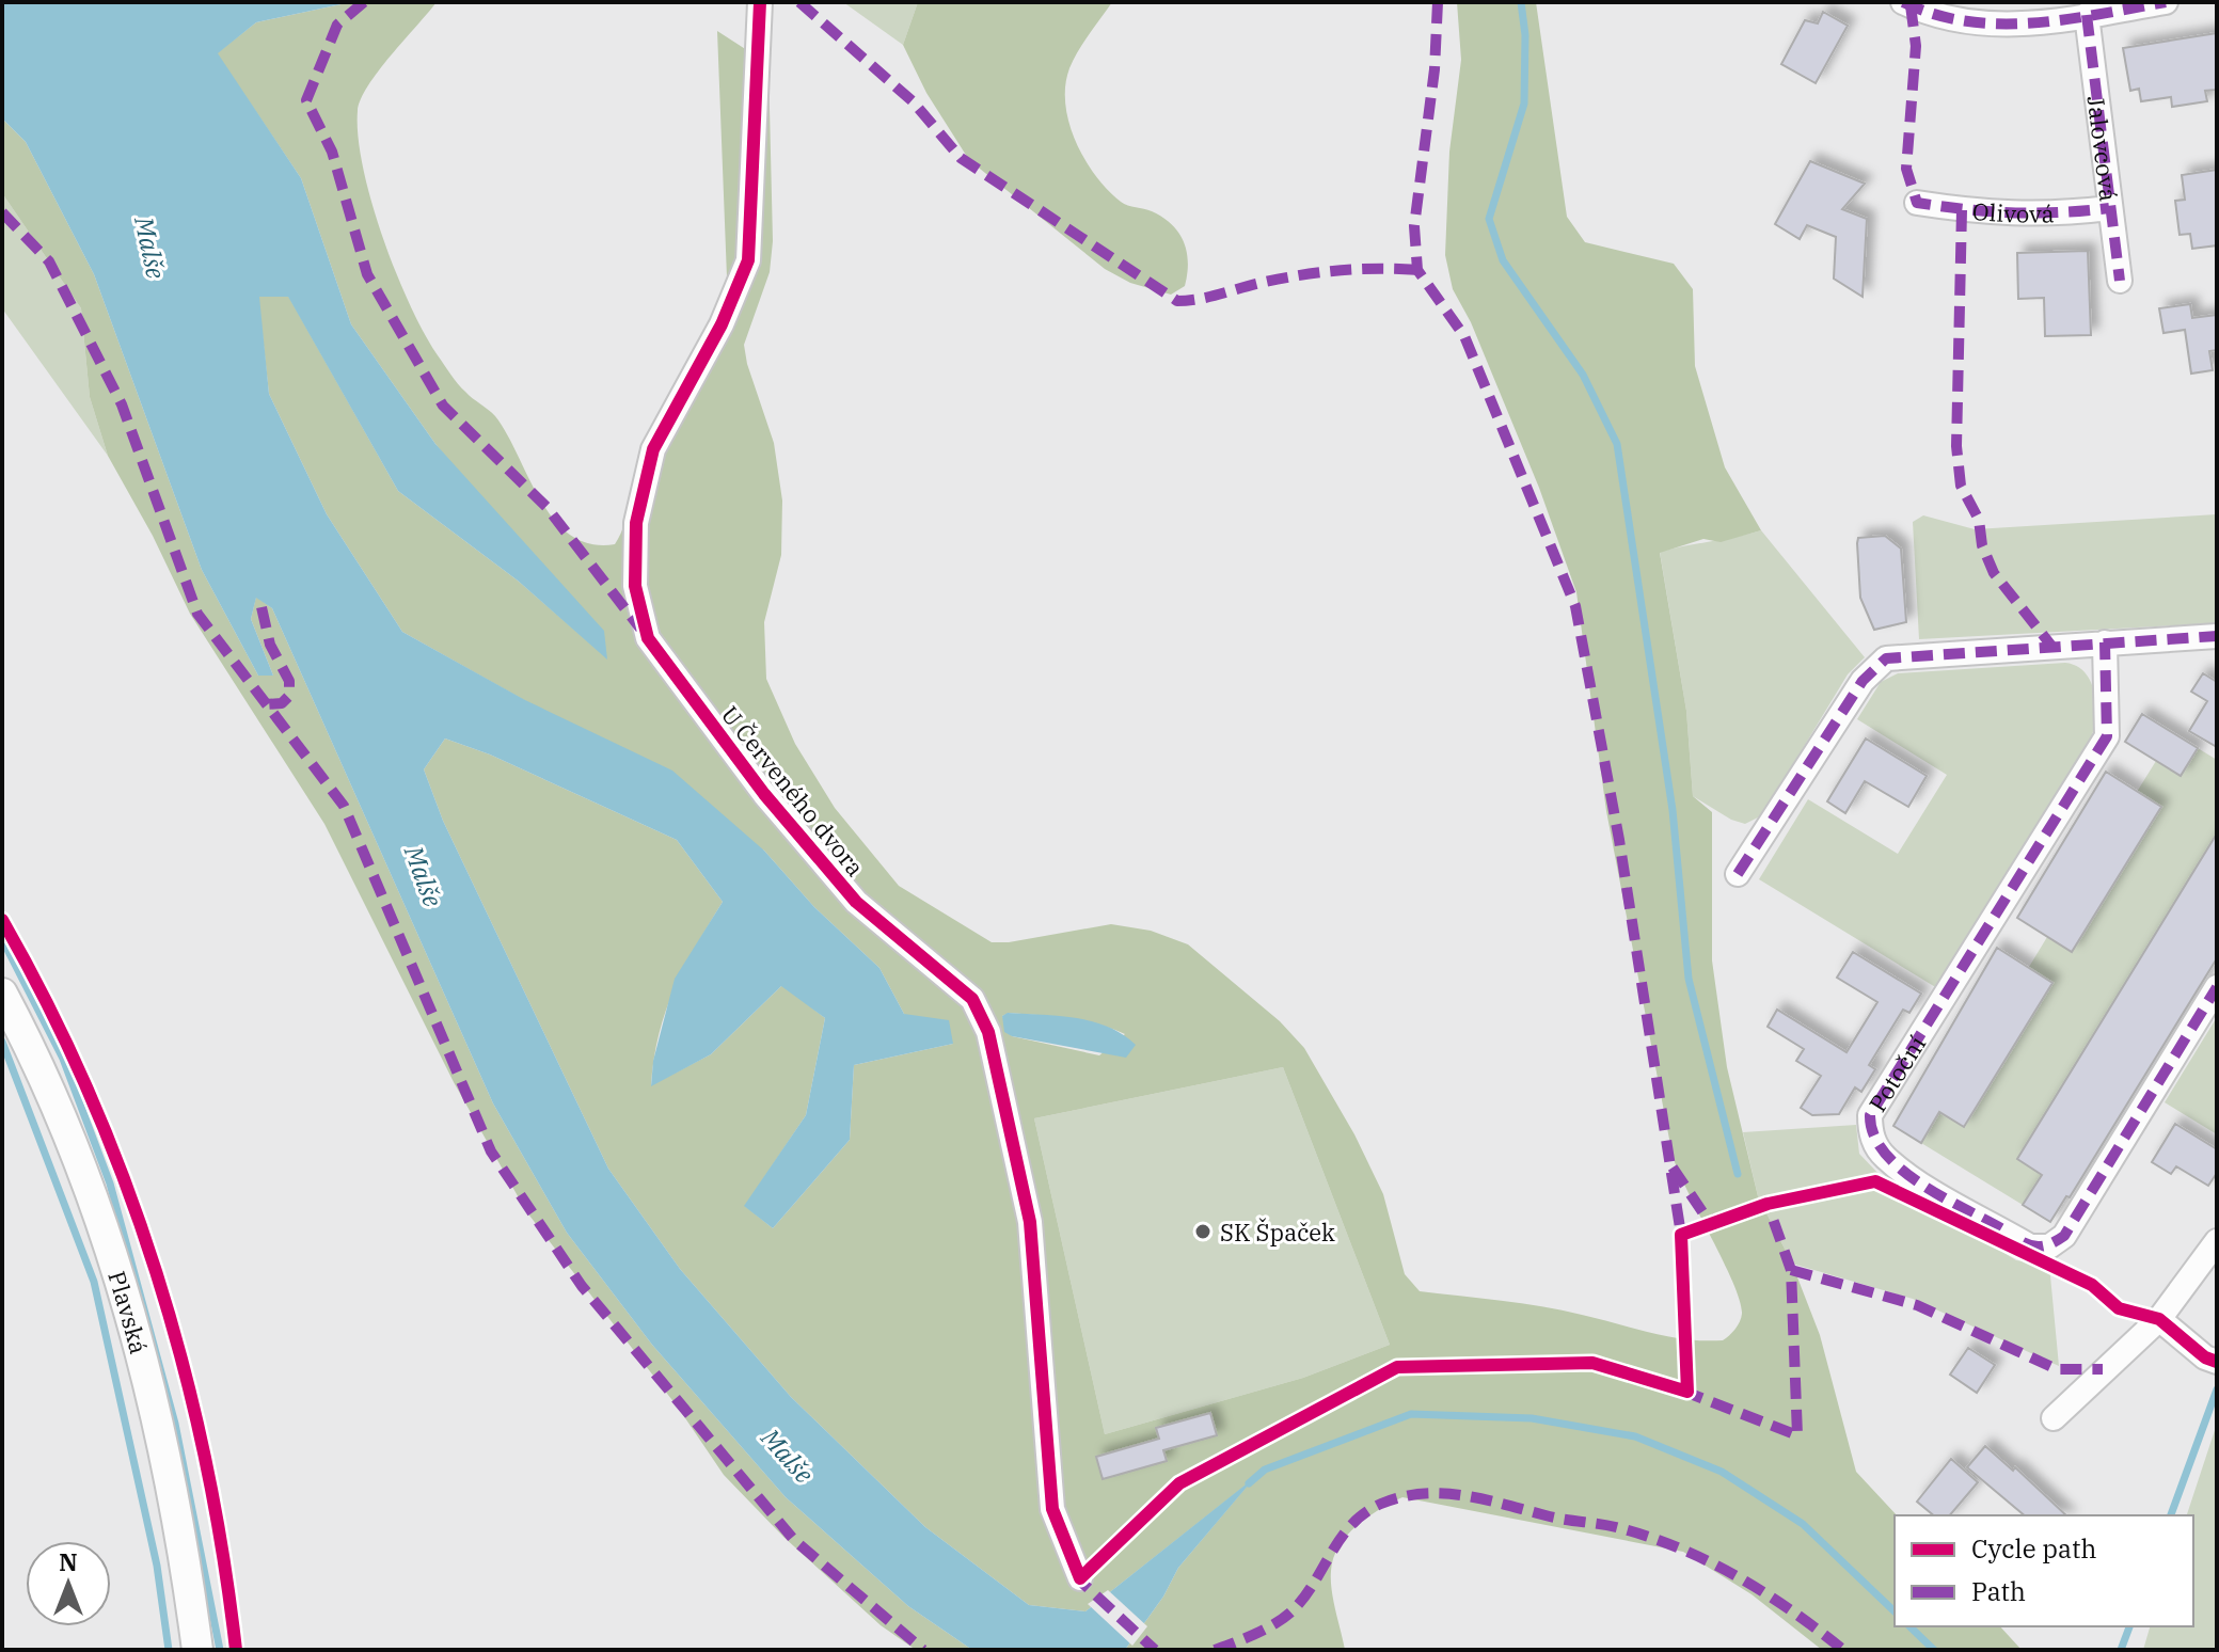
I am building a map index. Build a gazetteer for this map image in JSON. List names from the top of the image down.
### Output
{
  "streets": {
    "street": [
      "Jalovcová",
      "Olivová",
      "U Červeného dvora",
      "Potoční",
      "Plavská"
    ]
  },
  "crossings": [
    ["Jalovcová", "Olivová"]
  ],
  "water": ["Malše"],
  "places": ["SK Špaček"],
  "legend": ["Cycle path", "Path"],
  "north": "top"
}
